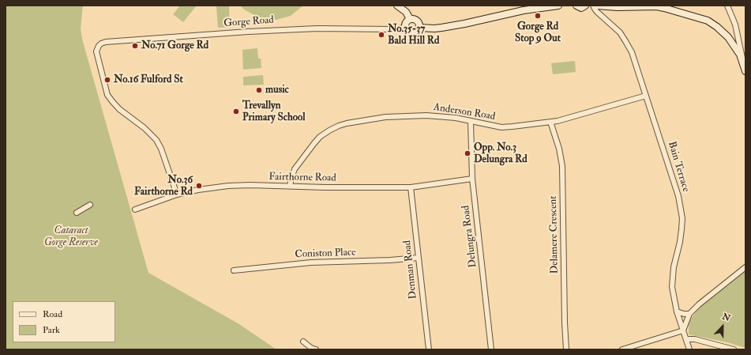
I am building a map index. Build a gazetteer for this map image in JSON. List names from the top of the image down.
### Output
{
  "streets": {
    "street": [
      "Gorge Road",
      "Anderson Road",
      "Bain Terrace",
      "Fairthorne Road",
      "Delamere Crescent",
      "Delungra Road",
      "Coniston Place",
      "Denman Road"
    ]
  },
  "crossings": [
    ["Gorge Road", "Fairthorne Road"],
    ["Anderson Road", "Bain Terrace"],
    ["Anderson Road", "Fairthorne Road"],
    ["Anderson Road", "Delamere Crescent"],
    ["Anderson Road", "Delungra Road"],
    ["Fairthorne Road", "Delungra Road"],
    ["Fairthorne Road", "Denman Road"],
    ["Coniston Place", "Denman Road"]
  ],
  "parks": ["Cataract Gorge Reserve"],
  "places": [
    "Gorge Rd Stop 9 Out",
    "No.35-37 Bald Hill Rd",
    "No.71 Gorge Rd",
    "No.16 Fulford St",
    "music",
    "Trevallyn Primary School",
    "Opp. No.3 Delungra Rd",
    "No.36 Fairthorne Rd"
  ],
  "legend": ["Road", "Park"],
  "north": "top"
}
